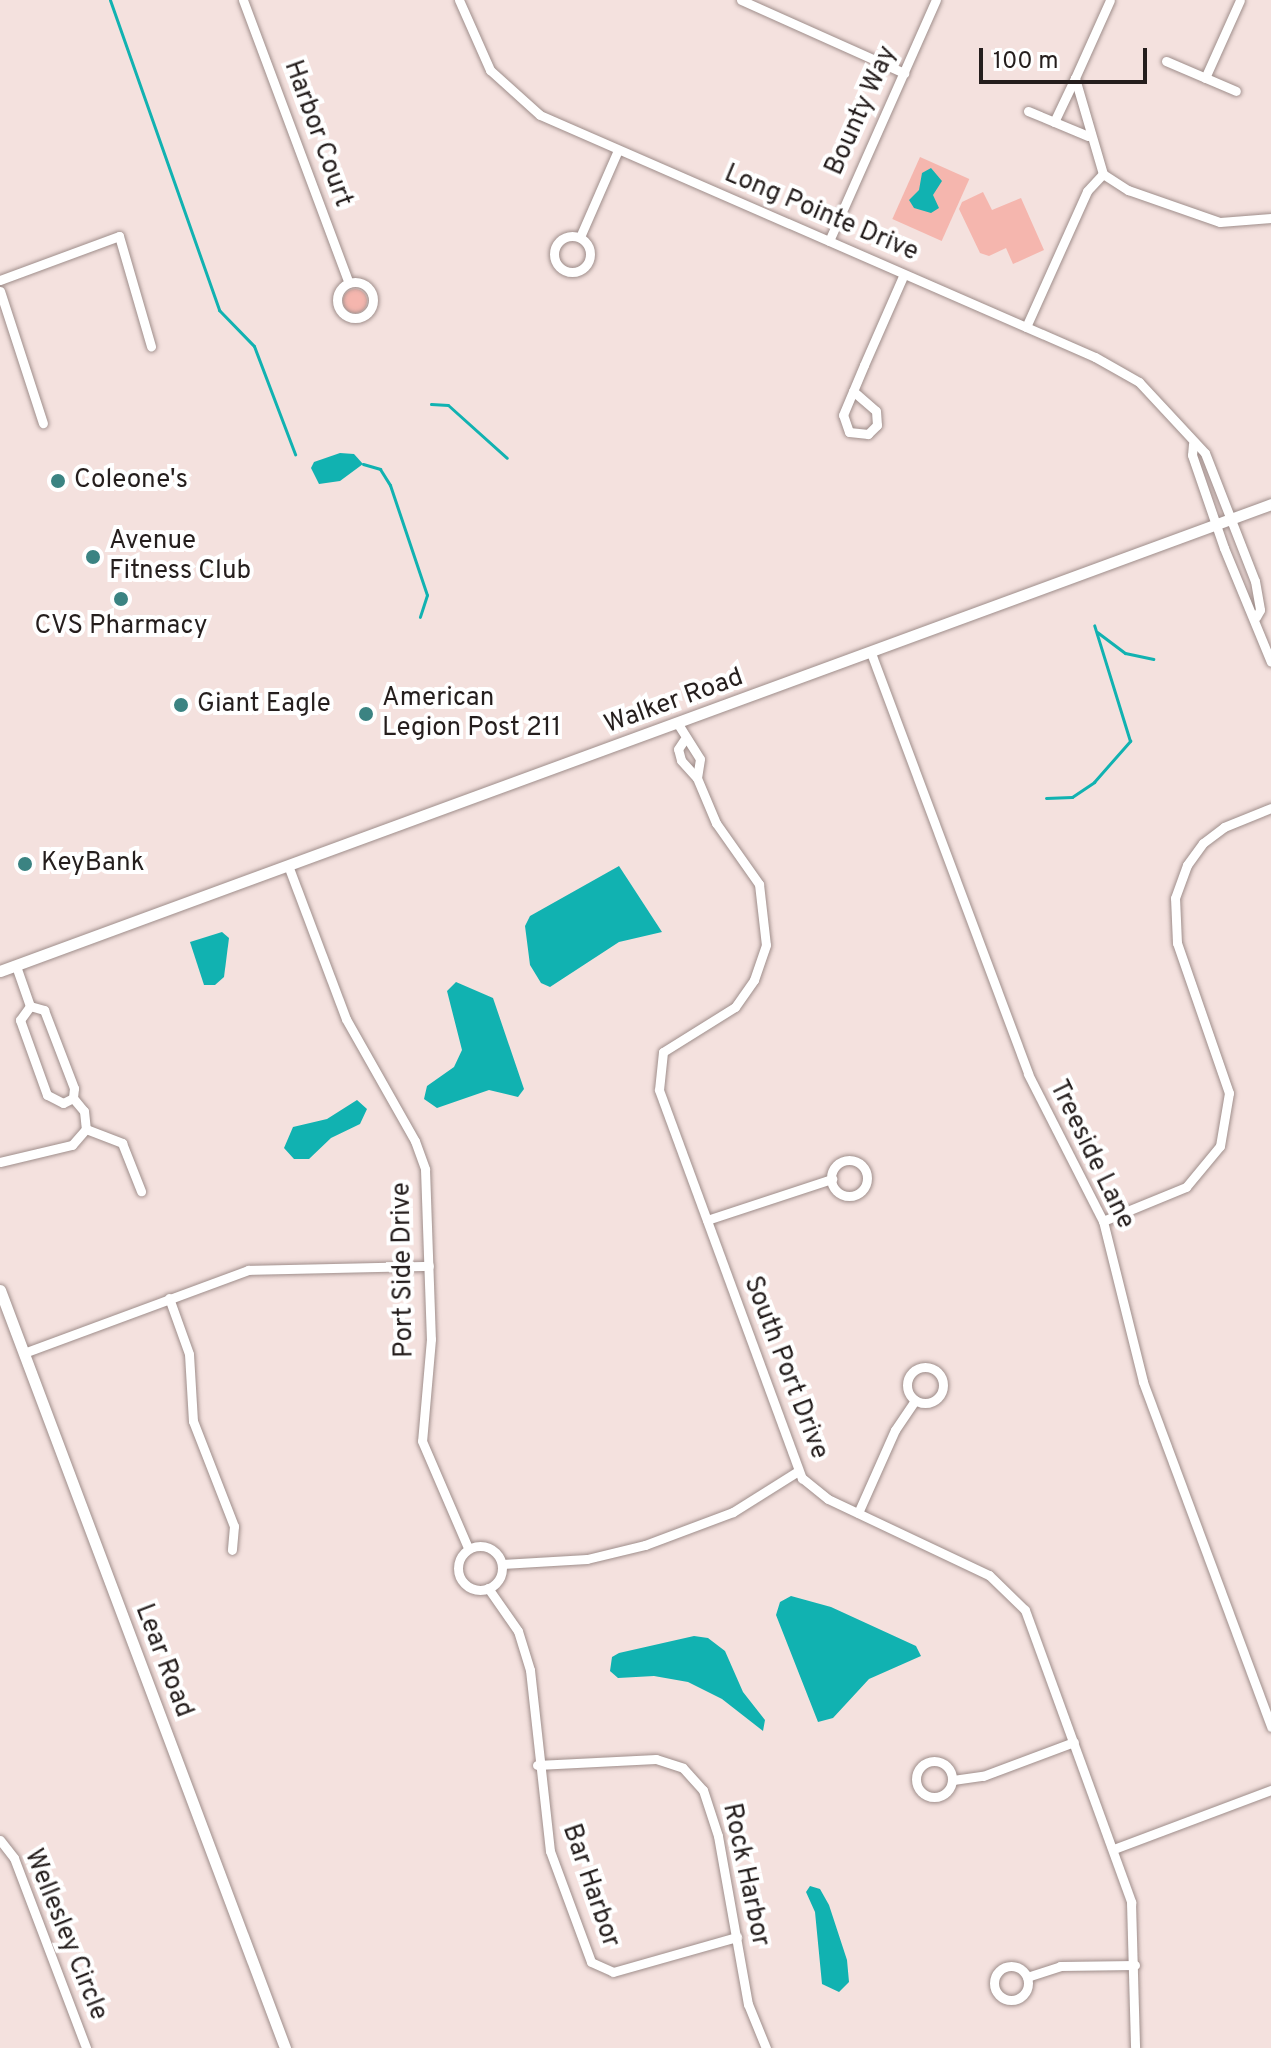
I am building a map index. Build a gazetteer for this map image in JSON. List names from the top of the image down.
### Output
{
  "streets": {
    "street": [
      "Bounty Way",
      "Harbor Court",
      "Long Pointe Drive",
      "Walker Road",
      "Treeside Lane",
      "Port Side Drive",
      "South Port Drive",
      "Lear Road",
      "Rock Harbor",
      "Bar Harbor",
      "Wellesley Circle"
    ]
  },
  "crossings": [
    ["Bounty Way", "Long Pointe Drive"],
    ["Long Pointe Drive", "Walker Road"],
    ["Walker Road", "Treeside Lane"],
    ["Walker Road", "Port Side Drive"],
    ["Walker Road", "South Port Drive"],
    ["Port Side Drive", "Bar Harbor"],
    ["Rock Harbor", "Bar Harbor"]
  ],
  "places": [
    "Coleone's",
    "Avenue Fitness Club",
    "CVS Pharmacy",
    "Giant Eagle",
    "American Legion Post 211",
    "KeyBank"
  ],
  "scale_bar": "100 m"
}
